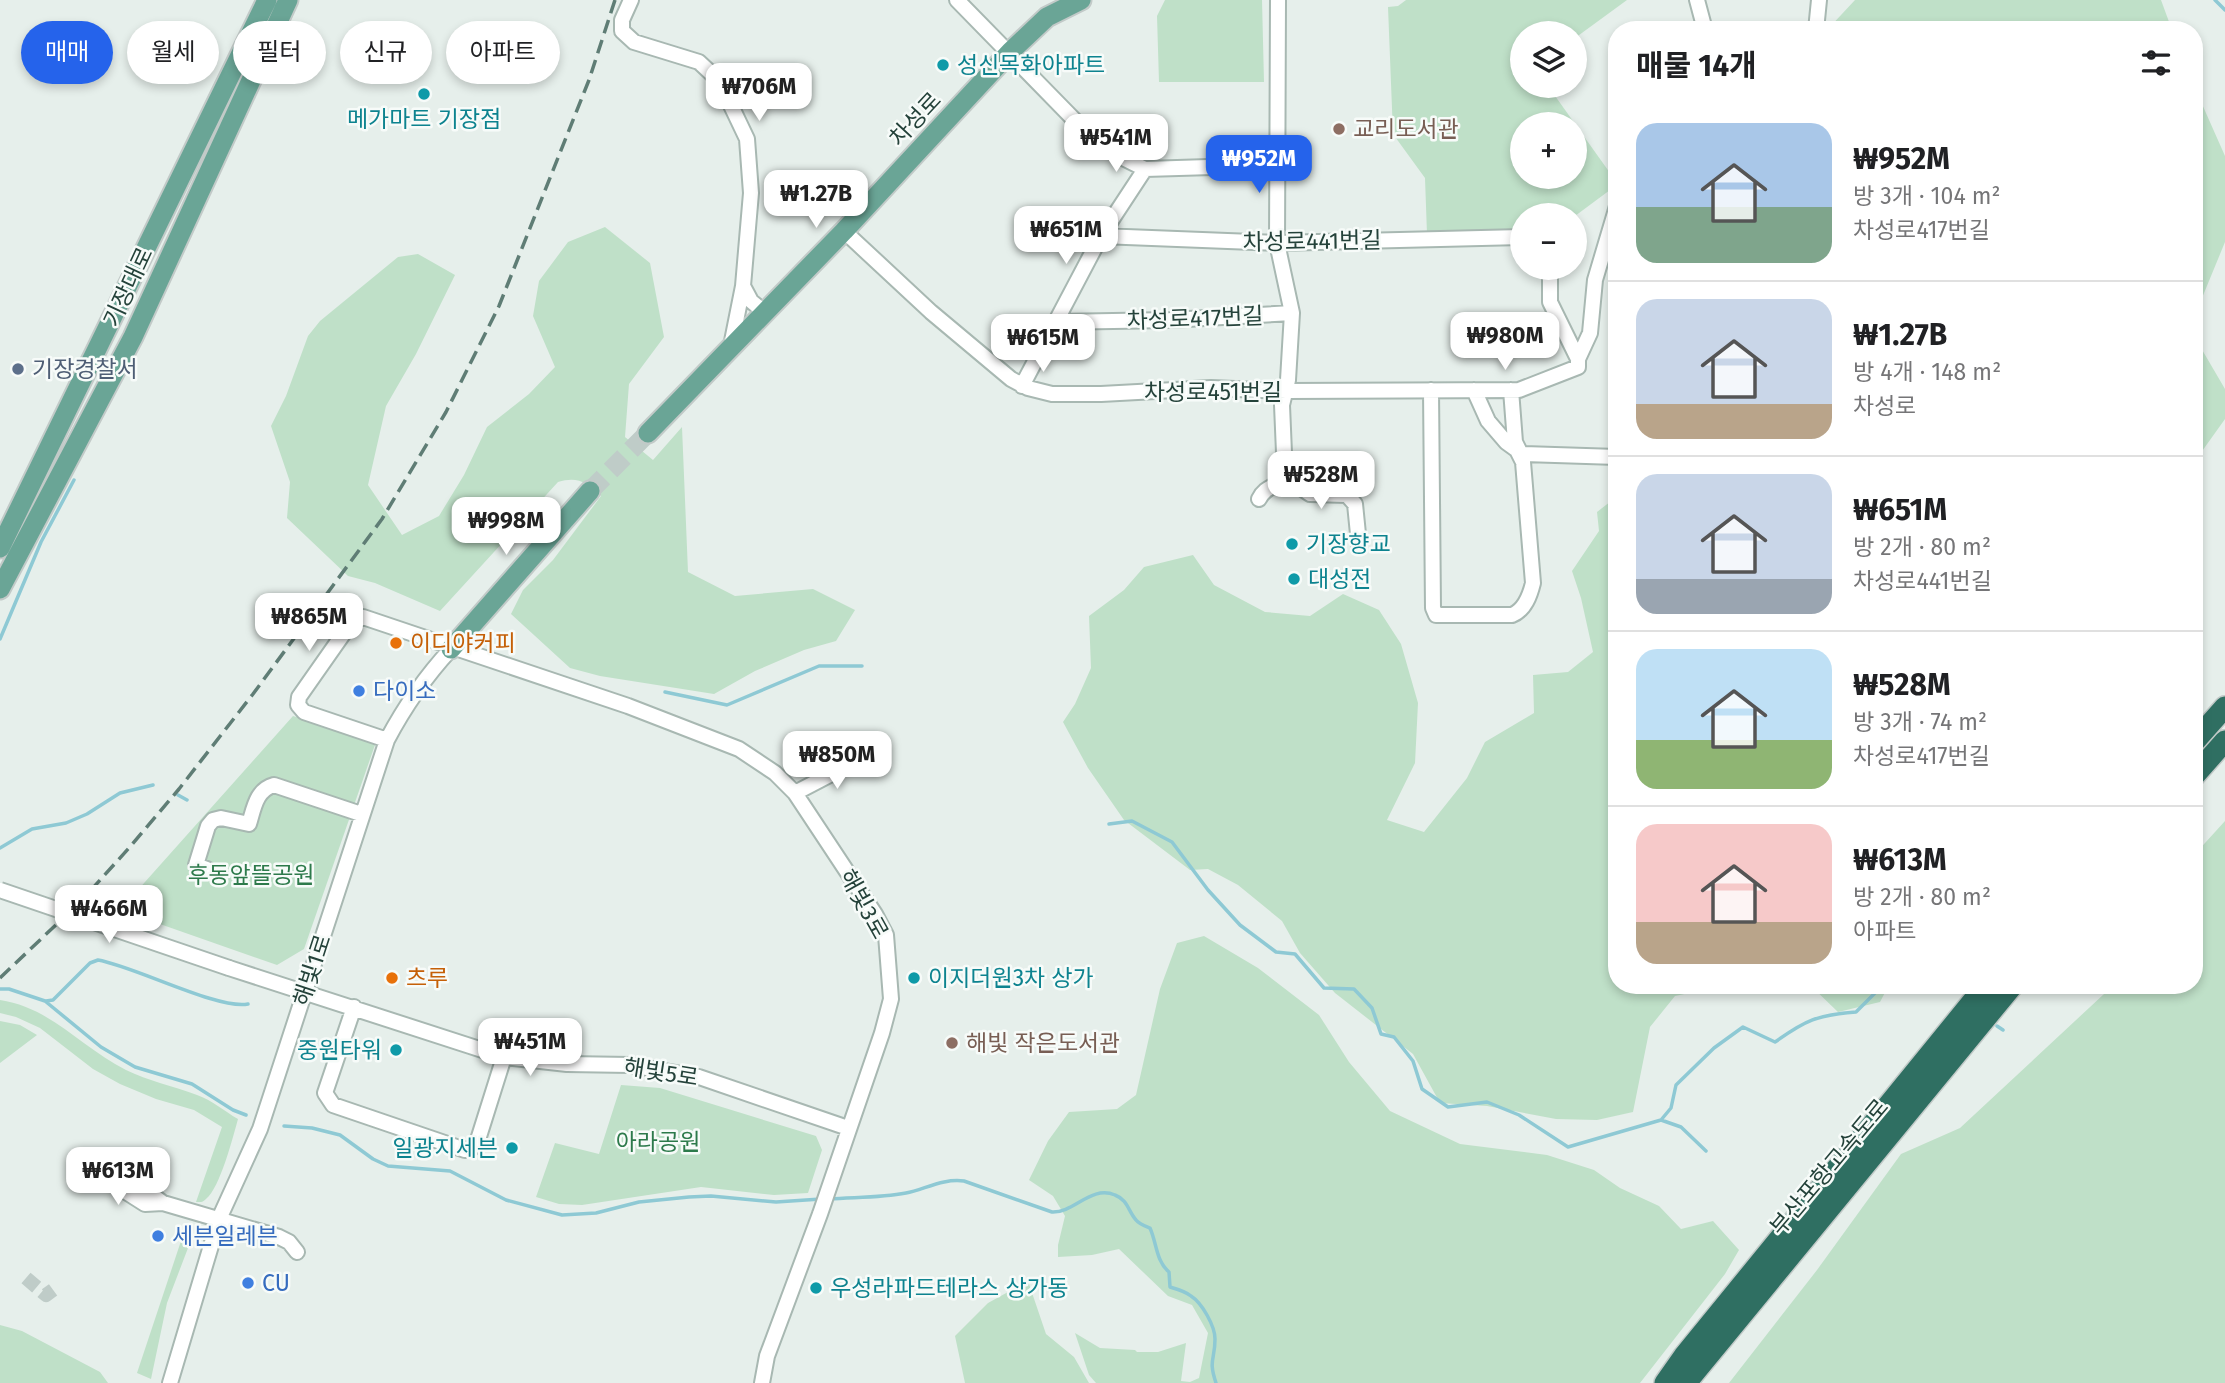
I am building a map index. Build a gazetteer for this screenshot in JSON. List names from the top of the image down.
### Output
{
  "streets": {
    "highway": ["부산포항고속도로"],
    "main road": ["차성로", "기장대로"],
    "street": [
      "차성로441번길",
      "차성로417번길",
      "차성로451번길",
      "해빛3로",
      "해빛1로",
      "해빛5로"
    ]
  },
  "crossings": [
    ["차성로", "차성로451번길"],
    ["차성로441번길", "차성로417번길"],
    ["차성로417번길", "차성로451번길"],
    ["해빛3로", "해빛1로"],
    ["해빛3로", "해빛5로"],
    ["해빛1로", "해빛5로"]
  ],
  "parks": ["후동앞뜰공원", "아라공원"],
  "places": [
    "성신목화아파트",
    "메가마트 기장점",
    "교리도서관",
    "기장경찰서",
    "기장향교",
    "대성전",
    "이디야커피",
    "다이소",
    "츠루",
    "이지더원3차 상가",
    "해빛 작은도서관",
    "중원타워",
    "일광지세븐",
    "세븐일레븐",
    "CU",
    "우성라파드테라스 상가동"
  ],
  "page": {
    "map_buttons": ["+", "−"],
    "chip": [
      "매매",
      "월세",
      "필터",
      "신규",
      "아파트"
    ],
    "heading": "매물 14개",
    "price": [
      "₩706M",
      "₩541M",
      "₩952M",
      "₩1.27B",
      "₩651M",
      "₩980M",
      "₩615M",
      "₩528M",
      "₩998M",
      "₩865M",
      "₩850M",
      "₩466M",
      "₩451M",
      "₩613M"
    ],
    "list": [
      {
        "name": "₩952M",
        "note": "방 3개 · 104 m² · 차성로417번길"
      },
      {
        "name": "₩1.27B",
        "note": "방 4개 · 148 m² · 차성로"
      },
      {
        "name": "₩651M",
        "note": "방 2개 · 80 m² · 차성로441번길"
      },
      {
        "name": "₩528M",
        "note": "방 3개 · 74 m² · 차성로417번길"
      },
      {
        "name": "₩613M",
        "note": "방 2개 · 80 m² · 아파트"
      }
    ]
  }
}
